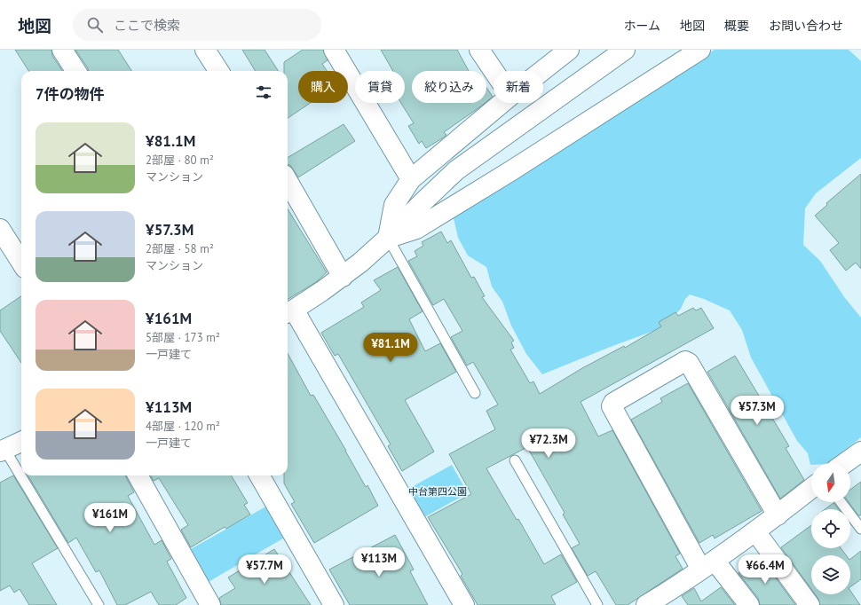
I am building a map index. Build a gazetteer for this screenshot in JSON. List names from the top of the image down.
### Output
{
  "parks": ["中台第四公園"],
  "north": "bottom",
  "page": {
    "header": "地図",
    "search": "ここで検索",
    "nav": [
      "ホーム",
      "地図",
      "概要",
      "お問い合わせ"
    ],
    "chip": [
      "購入",
      "賃貸",
      "絞り込み",
      "新着"
    ],
    "heading": "7件の物件",
    "list": [
      {
        "name": "¥81.1M",
        "note": "2部屋 · 80 m² · マンション"
      },
      {
        "name": "¥57.3M",
        "note": "2部屋 · 58 m² · マンション"
      },
      {
        "name": "¥161M",
        "note": "5部屋 · 173 m² · 一戸建て"
      },
      {
        "name": "¥113M",
        "note": "4部屋 · 120 m² · 一戸建て"
      }
    ],
    "price": [
      "¥81.1M",
      "¥57.3M",
      "¥72.3M",
      "¥161M",
      "¥113M",
      "¥57.7M",
      "¥66.4M"
    ]
  }
}
